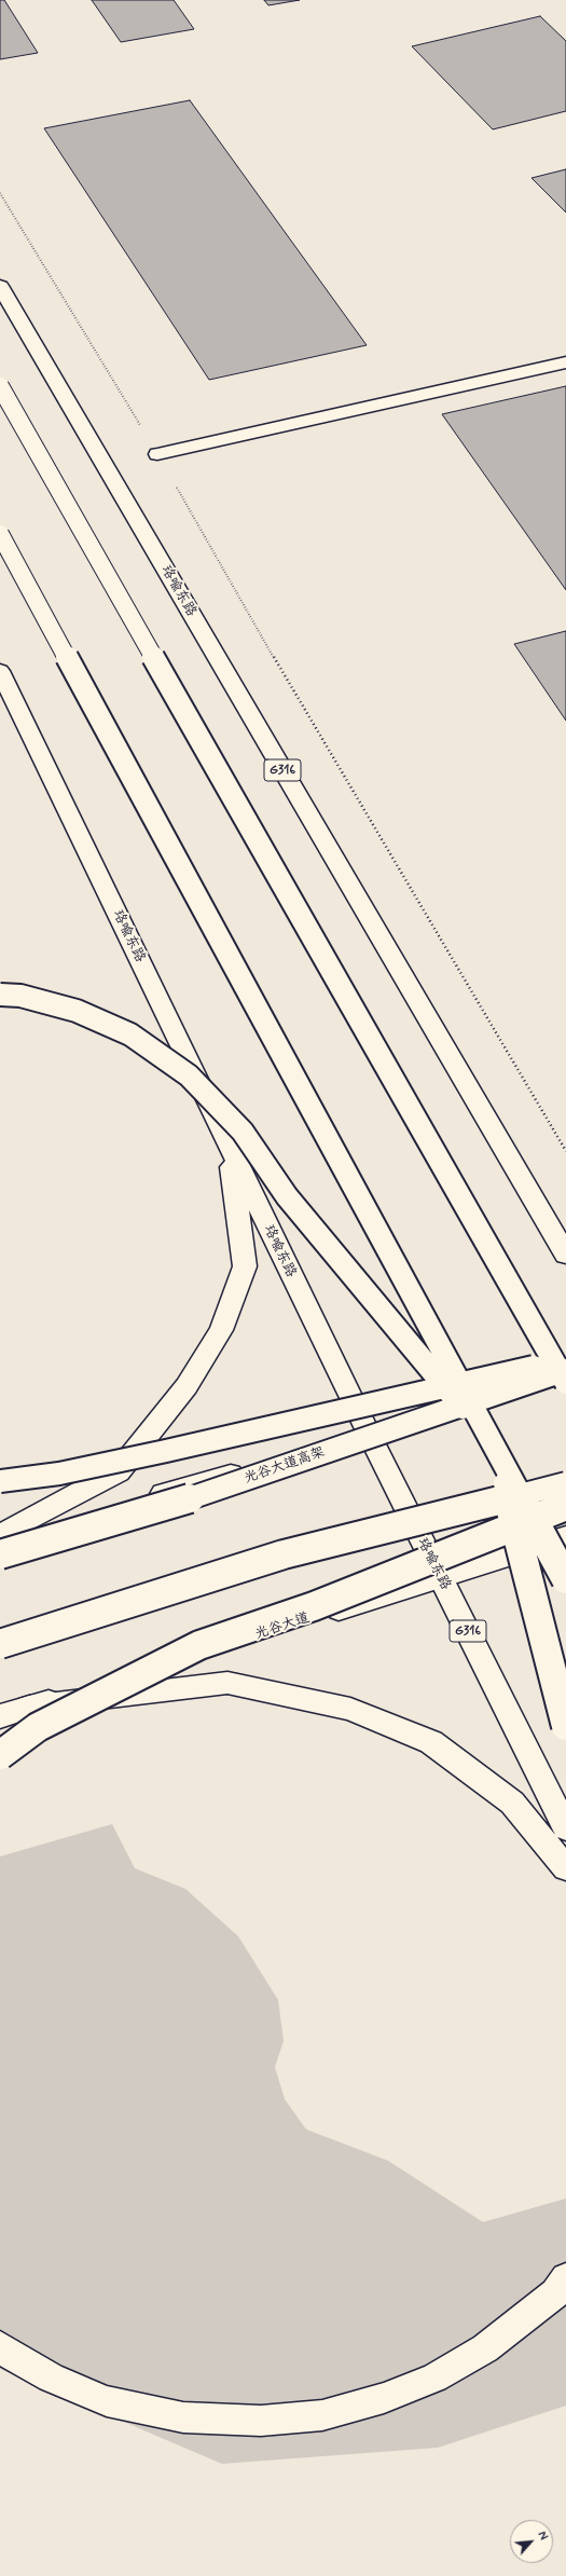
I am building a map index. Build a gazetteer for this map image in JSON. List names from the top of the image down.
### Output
{
  "streets": {
    "main road": [
      "珞喻东路",
      "G316",
      "光谷大道高架",
      "光谷大道"
    ]
  },
  "crossings": [
    ["珞喻东路", "光谷大道"]
  ],
  "north": "top right"
}
